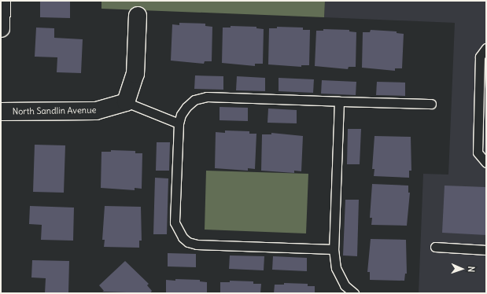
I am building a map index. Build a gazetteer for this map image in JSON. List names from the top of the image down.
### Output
{
  "streets": {
    "street": ["North Sandlin Avenue"]
  },
  "north": "right"
}
